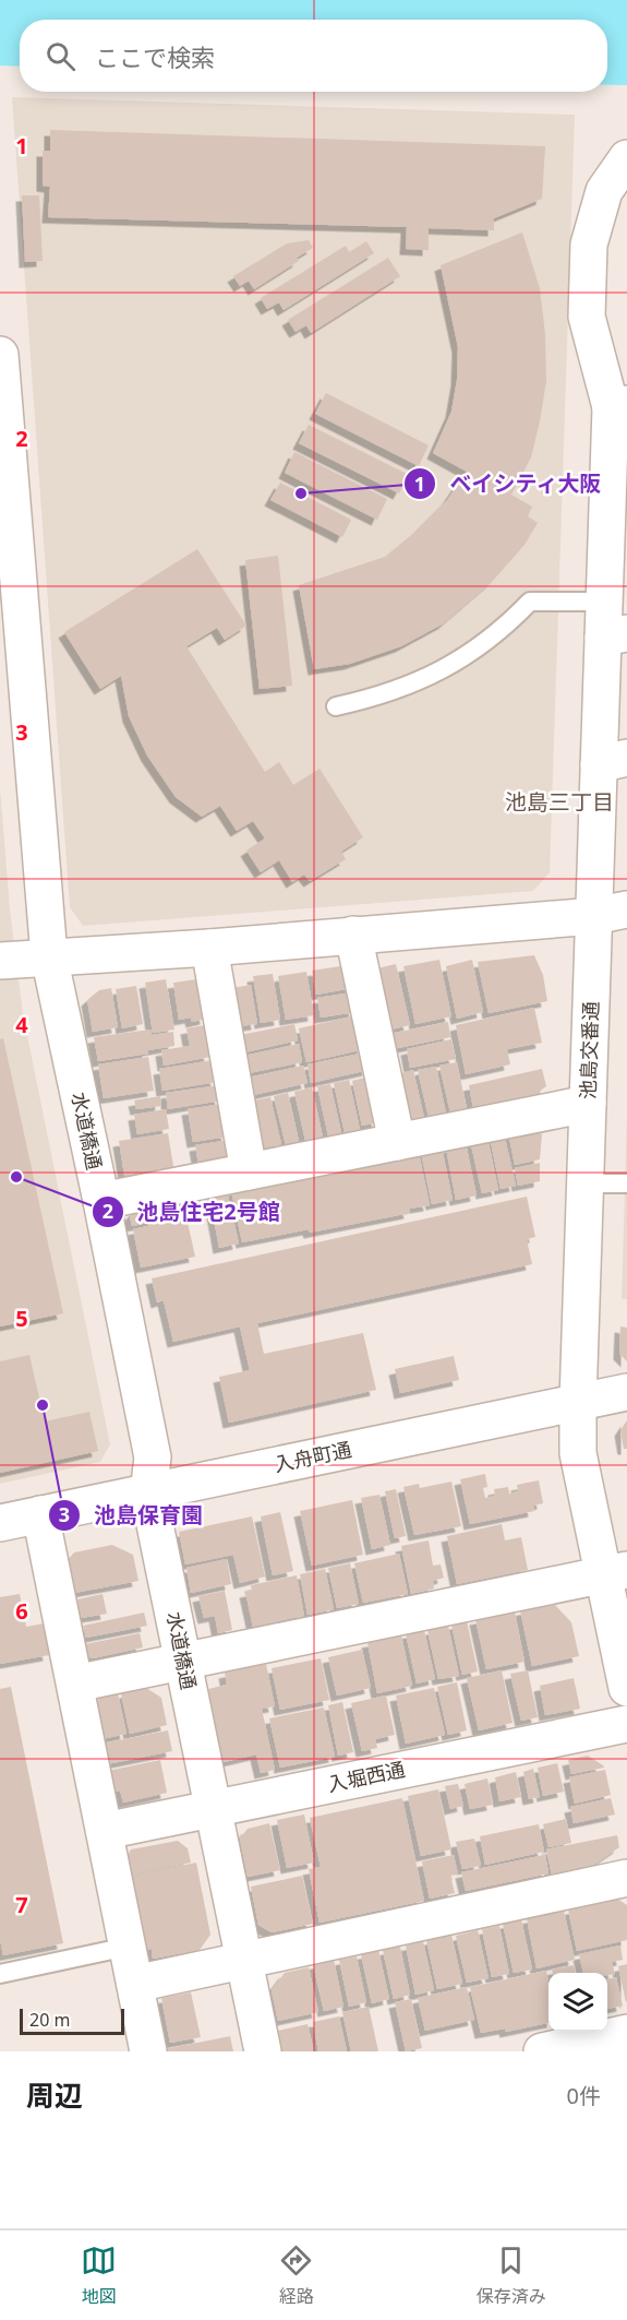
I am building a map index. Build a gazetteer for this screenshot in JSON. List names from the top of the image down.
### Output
{
  "streets": {
    "street": [
      "池島交番通",
      "水道橋通",
      "入舟町通",
      "入堀西通"
    ]
  },
  "crossings": [
    ["池島交番通", "入舟町通"],
    ["水道橋通", "入舟町通"],
    ["水道橋通", "入堀西通"]
  ],
  "districts": ["池島三丁目"],
  "places": ["ベイシティ大阪", "池島住宅2号館", "池島保育園"],
  "scale_bar": "20 m",
  "page": {
    "search": "ここで検索",
    "scale": "20 m",
    "heading": ["周辺", "0件"],
    "nav": ["地図", "経路", "保存済み"]
  },
  "grid": {
    "rows": [
      "1",
      "2",
      "3",
      "4",
      "5",
      "6",
      "7"
    ]
  }
}
